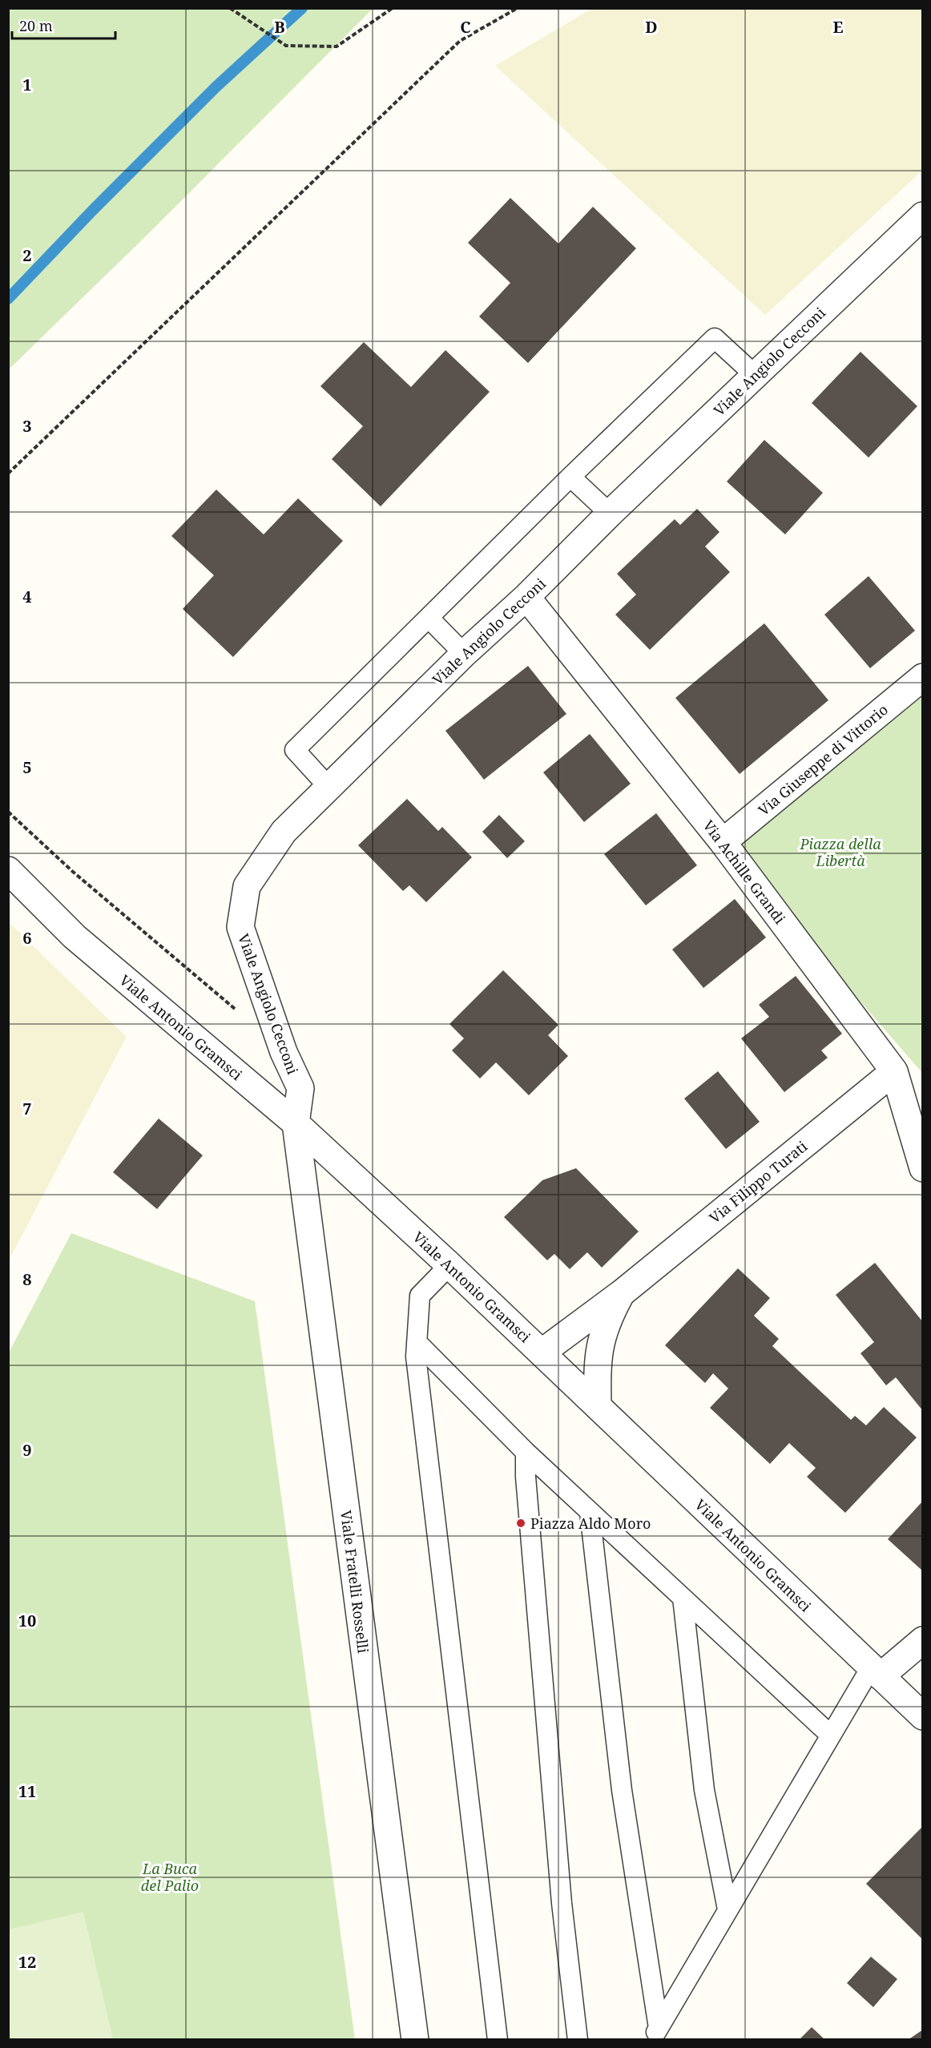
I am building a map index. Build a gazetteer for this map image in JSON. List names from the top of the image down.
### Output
{
  "streets": {
    "street": [
      "Viale Angiolo Cecconi",
      "Via Giuseppe di Vittorio",
      "Via Achille Grandi",
      "Viale Antonio Gramsci",
      "Via Filippo Turati",
      "Viale Fratelli Rosselli"
    ]
  },
  "crossings": [
    ["Viale Angiolo Cecconi", "Via Achille Grandi"],
    ["Viale Angiolo Cecconi", "Viale Antonio Gramsci"],
    ["Viale Angiolo Cecconi", "Viale Fratelli Rosselli"],
    ["Via Giuseppe di Vittorio", "Via Achille Grandi"],
    ["Via Achille Grandi", "Via Filippo Turati"],
    ["Viale Antonio Gramsci", "Via Filippo Turati"],
    ["Viale Antonio Gramsci", "Viale Fratelli Rosselli"]
  ],
  "parks": ["Piazza della Libertà", "La Buca del Palio"],
  "places": ["Piazza Aldo Moro"],
  "scale_bar": "20 m",
  "grid": {
    "columns": [
      "B",
      "C",
      "D",
      "E"
    ],
    "rows": [
      "1",
      "2",
      "3",
      "4",
      "5",
      "6",
      "7",
      "8",
      "9",
      "10",
      "11",
      "12"
    ]
  }
}
